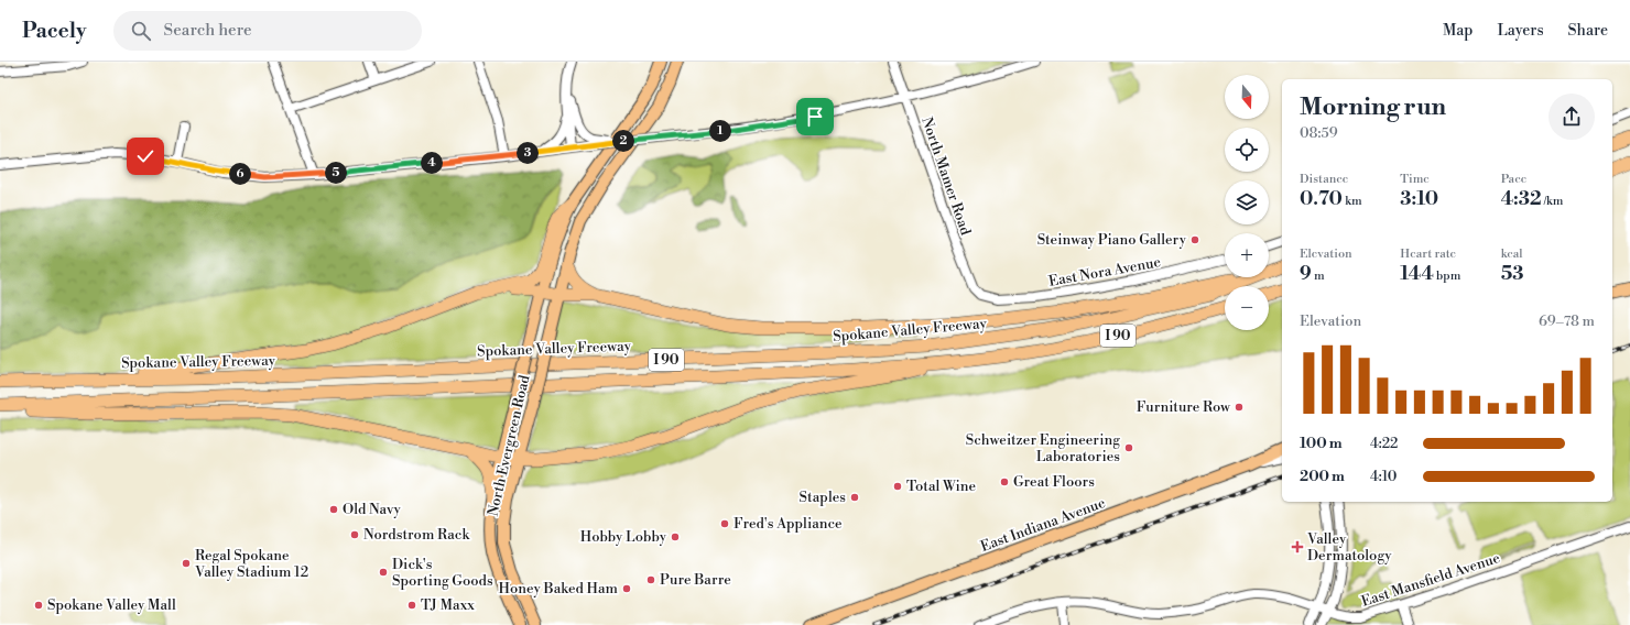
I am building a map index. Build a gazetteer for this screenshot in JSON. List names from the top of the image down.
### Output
{
  "streets": {
    "highway": ["Spokane Valley Freeway", "I 90"],
    "main road": ["North Evergreen Road", "East Indiana Avenue"],
    "street": ["North Mamer Road", "East Nora Avenue", "East Mansfield Avenue"]
  },
  "crossings": [
    ["North Mamer Road", "East Nora Avenue"]
  ],
  "places": {
    "other": [
      "Steinway Piano Gallery",
      "Furniture Row",
      "Schweitzer Engineering Laboratories",
      "Great Floors",
      "Total Wine",
      "Staples",
      "Old Navy",
      "Fred's Appliance",
      "Nordstrom Rack",
      "Hobby Lobby",
      "Regal Spokane Valley Stadium 12",
      "Dick's Sporting Goods",
      "Pure Barre",
      "Honey Baked Ham",
      "Spokane Valley Mall",
      "TJ Maxx"
    ],
    "health": ["Valley Dermatology"]
  },
  "north": "bottom",
  "page": {
    "header": "Pacely",
    "search": "Search here",
    "nav": ["Map", "Layers", "Share"],
    "map_buttons": ["+", "−"],
    "heading": ["Morning run", "08:59"],
    "pins": [
      "1",
      "2",
      "3",
      "4",
      "5",
      "6"
    ],
    "stats": [
      ["Distance", "0.70 km"],
      ["Time", "3:10"],
      ["Pace", "4:32 /km"],
      ["Elevation", "9 m"],
      ["Heart rate", "144 bpm"],
      ["kcal", "53"]
    ],
    "chart": ["Elevation", "69–78 m"],
    "list": [
      {
        "name": "100 m",
        "note": "4:22"
      },
      {
        "name": "200 m",
        "note": "4:10"
      }
    ]
  }
}
